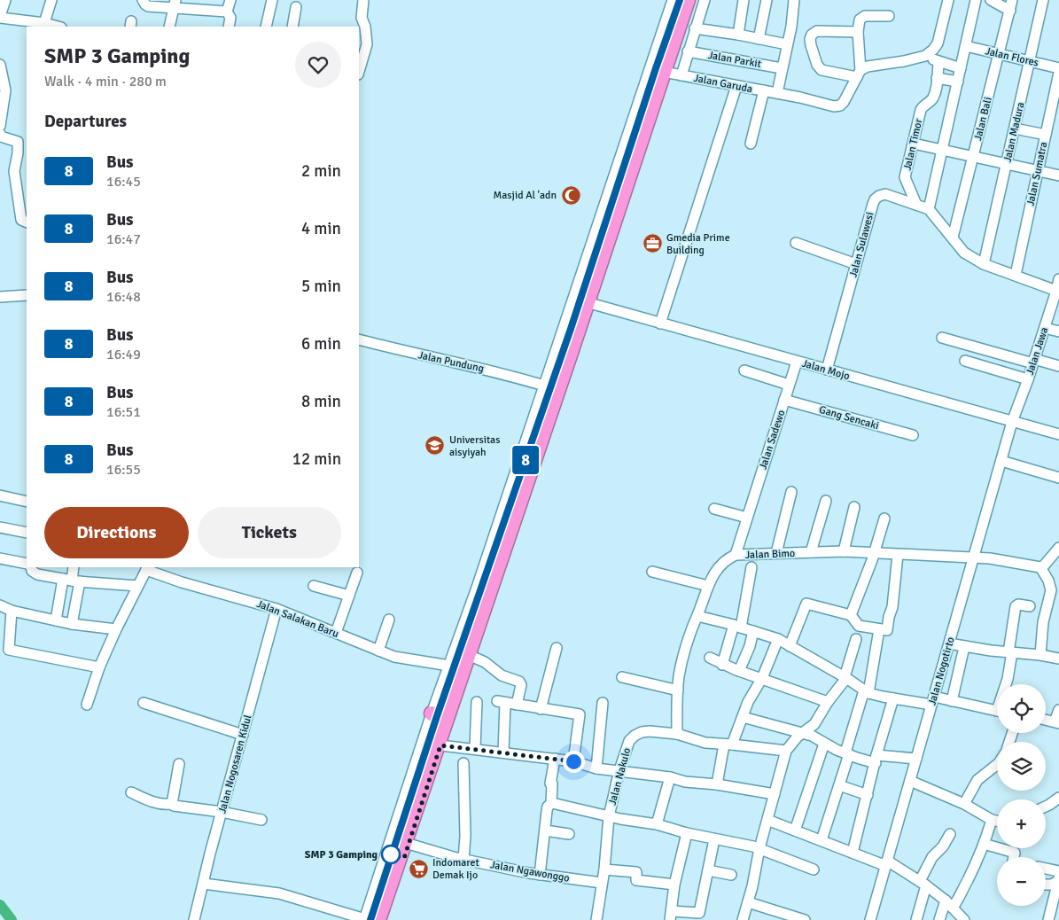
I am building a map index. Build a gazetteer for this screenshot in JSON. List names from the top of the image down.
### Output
{
  "streets": {
    "street": [
      "Jalan Flores",
      "Jalan Parkit",
      "Jalan Garuda",
      "Jalan Bali",
      "Jalan Madura",
      "Jalan Timor",
      "Jalan Sumatra",
      "Jalan Sulawesi",
      "Jalan Jawa",
      "Jalan Pundung",
      "Jalan Mojo",
      "Gang Sencaki",
      "Jalan Sadewo",
      "Jalan Bimo",
      "Jalan Salakan Baru",
      "Jalan Nogotirto",
      "Jalan Nogosaren Kidul",
      "Jalan Nakulo",
      "Jalan Ngawonggo"
    ]
  },
  "crossings": [
    ["Jalan Flores", "Jalan Bali"],
    ["Jalan Flores", "Jalan Madura"],
    ["Jalan Timor", "Jalan Sulawesi"],
    ["Jalan Sulawesi", "Jalan Mojo"],
    ["Jalan Jawa", "Jalan Mojo"],
    ["Jalan Jawa", "Jalan Nogotirto"],
    ["Jalan Mojo", "Jalan Sadewo"],
    ["Jalan Mojo", "Jalan Nogotirto"],
    ["Gang Sencaki", "Jalan Sadewo"],
    ["Jalan Sadewo", "Jalan Bimo"],
    ["Jalan Bimo", "Jalan Nogotirto"],
    ["Jalan Bimo", "Jalan Nakulo"],
    ["Jalan Salakan Baru", "Jalan Nogosaren Kidul"],
    ["Jalan Nakulo", "Jalan Ngawonggo"]
  ],
  "places": {
    "mosque": ["Masjid Al 'adn"],
    "office": ["Gmedia Prime Building"],
    "school or university": ["Universitas aisyiyah"],
    "other": ["SMP 3 Gamping"],
    "supermarket": ["Indomaret Demak Ijo"]
  },
  "lines": ["bus line 8"],
  "page": {
    "on_map": "8",
    "heading": [
      ["SMP 3 Gamping", "Walk · 4 min · 280 m"],
      "Departures"
    ],
    "list": [
      {
        "mark": "8",
        "name": "Bus",
        "note": "16:45",
        "value": "2 min"
      },
      {
        "mark": "8",
        "name": "Bus",
        "note": "16:47",
        "value": "4 min"
      },
      {
        "mark": "8",
        "name": "Bus",
        "note": "16:48",
        "value": "5 min"
      },
      {
        "mark": "8",
        "name": "Bus",
        "note": "16:49",
        "value": "6 min"
      },
      {
        "mark": "8",
        "name": "Bus",
        "note": "16:51",
        "value": "8 min"
      },
      {
        "mark": "8",
        "name": "Bus",
        "note": "16:55",
        "value": "12 min"
      }
    ],
    "buttons": ["Directions", "Tickets"],
    "map_buttons": ["+", "−"]
  }
}
